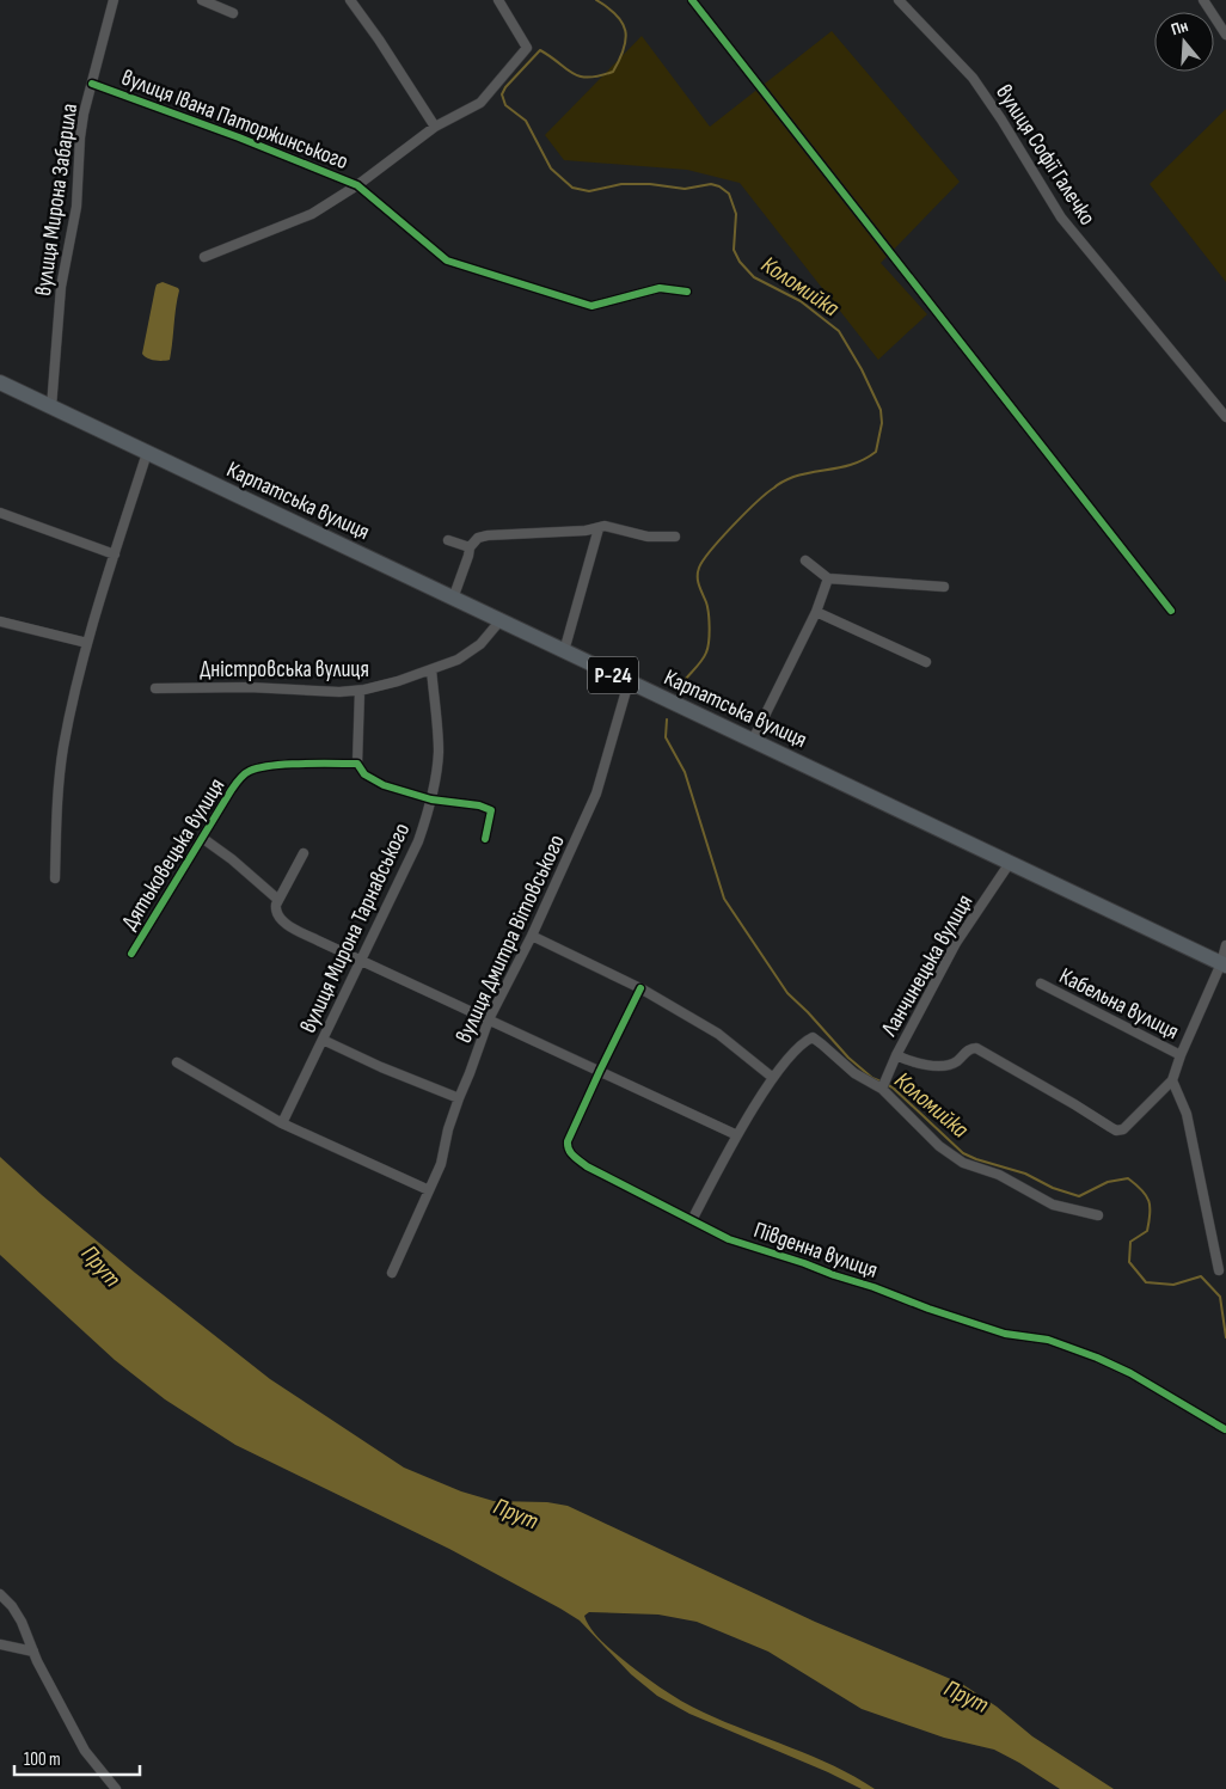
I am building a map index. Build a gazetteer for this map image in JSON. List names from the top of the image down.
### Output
{
  "streets": {
    "main road": ["Карпатська вулиця", "Р-24"],
    "street": [
      "вулиця Івана Паторжинського",
      "вулиця Софії Галечко",
      "вулиця Мирона Забарила",
      "Дністровська вулиця",
      "Дятьковецька вулиця",
      "вулиця Мирона Тарнавського",
      "вулиця Дмитра Вітовського",
      "Ланчинецька вулиця",
      "Кабельна вулиця",
      "Південна вулиця"
    ]
  },
  "crossings": [
    ["вулиця Івана Паторжинського", "вулиця Мирона Забарила"],
    ["вулиця Мирона Забарила", "Карпатська вулиця"],
    ["Карпатська вулиця", "Дністровська вулиця"],
    ["Карпатська вулиця", "вулиця Дмитра Вітовського"],
    ["Карпатська вулиця", "Ланчинецька вулиця"],
    ["Дністровська вулиця", "вулиця Мирона Тарнавського"]
  ],
  "water": ["Коломийка", "Прут"],
  "scale_bar": "100 m",
  "north": "top"
}
